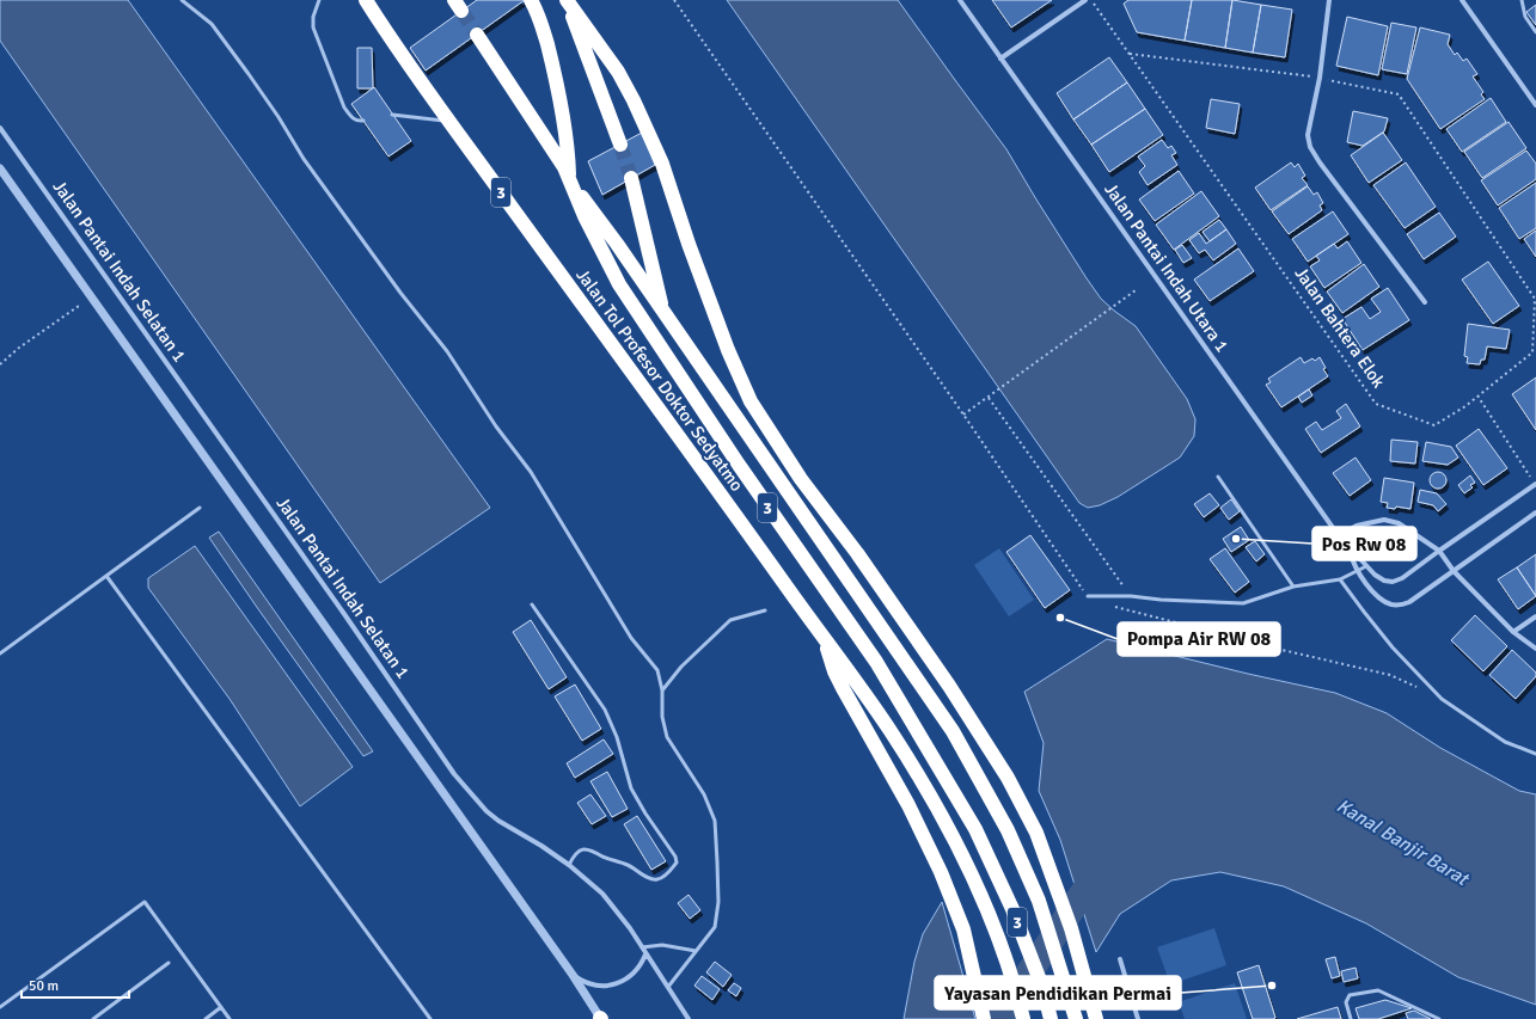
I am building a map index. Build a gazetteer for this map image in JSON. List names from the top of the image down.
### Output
{
  "streets": {
    "highway": ["3", "Jalan Tol Profesor Doktor Sedyatmo"],
    "street": ["Jalan Pantai Indah Utara 1", "Jalan Pantai Indah Selatan 1"],
    "path": ["Jalan Bahtera Elok"]
  },
  "water": ["Kanal Banjir Barat"],
  "places": ["Pos Rw 08", "Pompa Air RW 08", "Yayasan Pendidikan Permai"],
  "scale_bar": "50 m"
}
